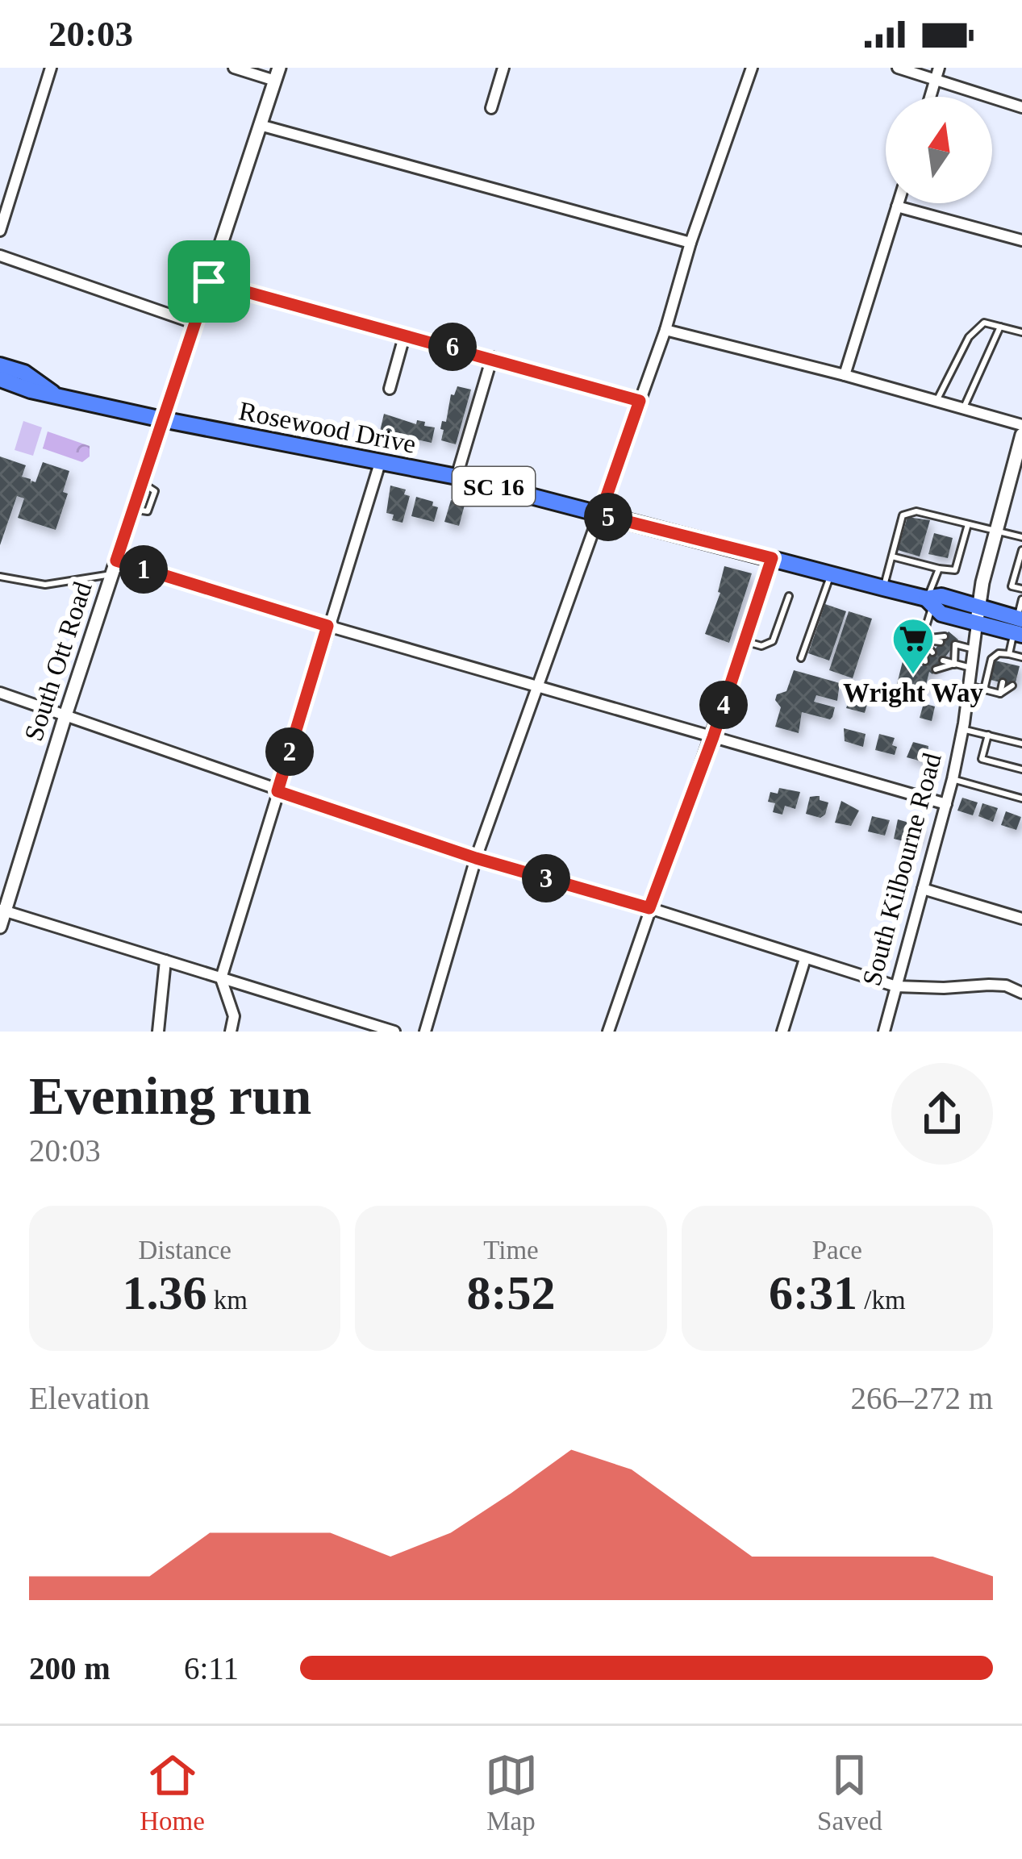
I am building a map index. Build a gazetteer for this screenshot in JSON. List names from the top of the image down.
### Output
{
  "streets": {
    "main road": ["Rosewood Drive", "SC 16"],
    "street": ["South Ott Road", "South Kilbourne Road"]
  },
  "crossings": [
    ["Rosewood Drive", "South Ott Road"],
    ["Rosewood Drive", "South Kilbourne Road"]
  ],
  "places": {
    "supermarket": ["Wright Way"]
  },
  "north": "top",
  "page": {
    "status": "20:03",
    "pins": [
      "6",
      "5",
      "1",
      "4",
      "2",
      "3"
    ],
    "heading": ["Evening run", "20:03"],
    "stats": [
      ["Distance", "1.36 km"],
      ["Time", "8:52"],
      ["Pace", "6:31 /km"]
    ],
    "chart": ["Elevation", "266–272 m"],
    "list": [
      {
        "name": "200 m",
        "note": "6:11"
      }
    ],
    "tabs": ["Home", "Map", "Saved"]
  }
}
